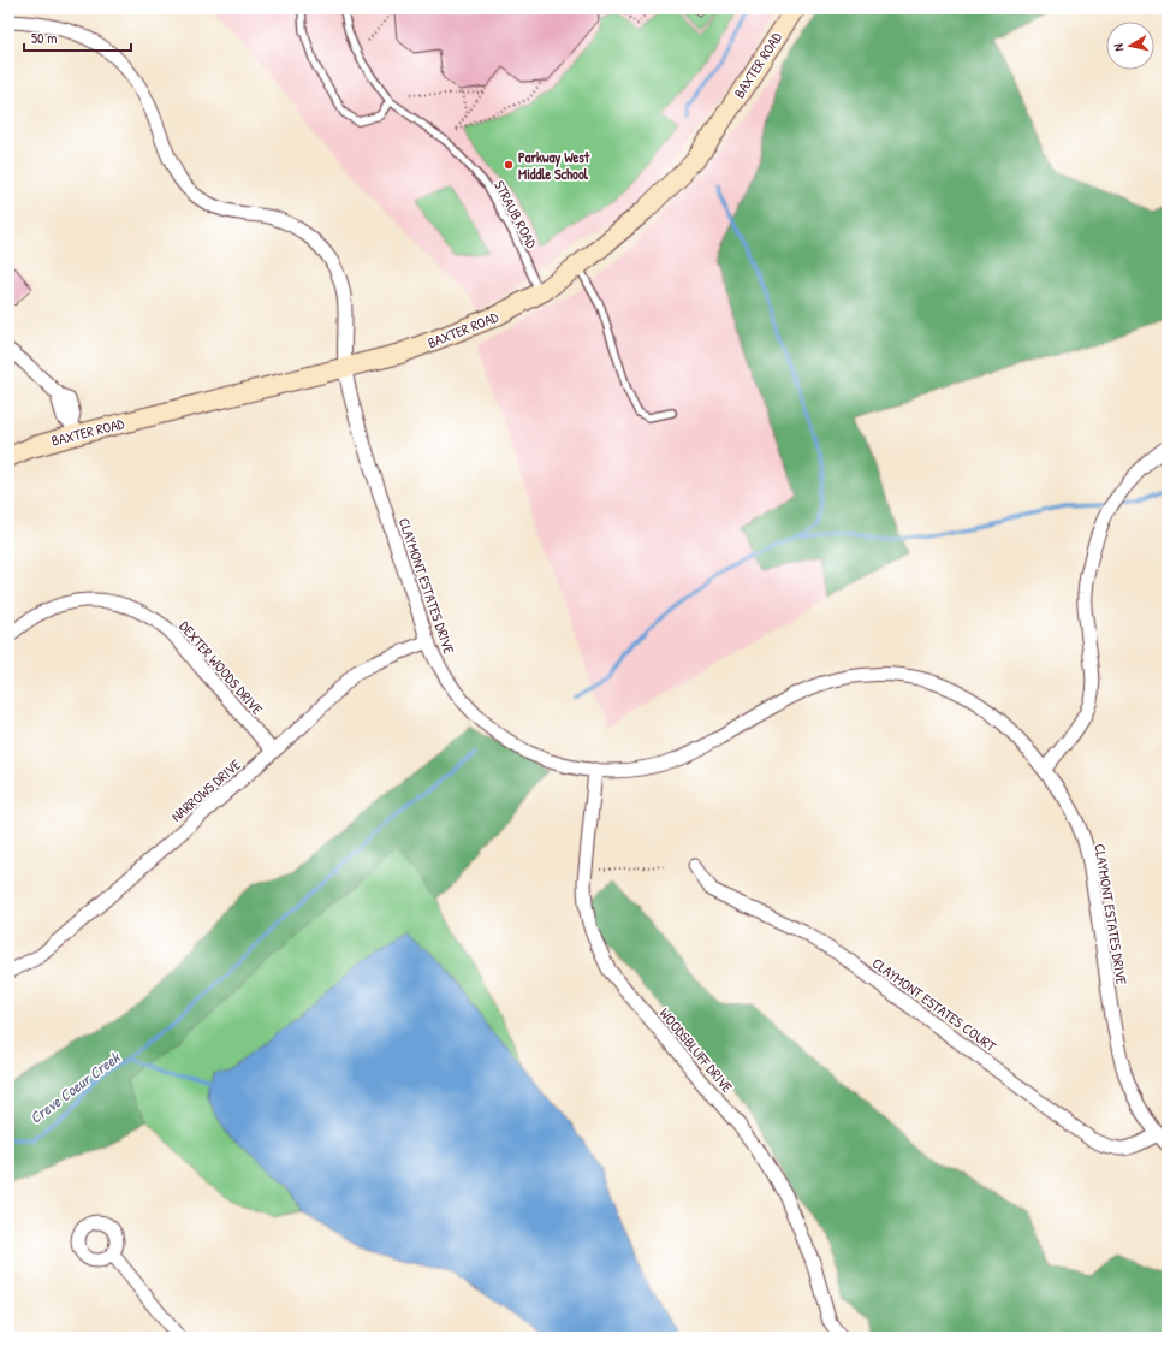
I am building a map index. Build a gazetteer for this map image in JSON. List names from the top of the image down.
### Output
{
  "streets": {
    "main road": ["BAXTER ROAD"],
    "street": [
      "CLAYMONT ESTATES DRIVE",
      "DEXTER WOODS DRIVE",
      "NARROWS DRIVE",
      "CLAYMONT ESTATES COURT",
      "WOODSBLUFF DRIVE"
    ],
    "lane": ["STRAUB ROAD"]
  },
  "crossings": [
    ["BAXTER ROAD", "STRAUB ROAD"],
    ["BAXTER ROAD", "CLAYMONT ESTATES DRIVE"],
    ["CLAYMONT ESTATES DRIVE", "NARROWS DRIVE"],
    ["CLAYMONT ESTATES DRIVE", "CLAYMONT ESTATES COURT"],
    ["CLAYMONT ESTATES DRIVE", "WOODSBLUFF DRIVE"],
    ["DEXTER WOODS DRIVE", "NARROWS DRIVE"]
  ],
  "water": ["Creve Coeur Creek"],
  "places": ["Parkway West Middle School"],
  "scale_bar": "50 m",
  "north": "left"
}
